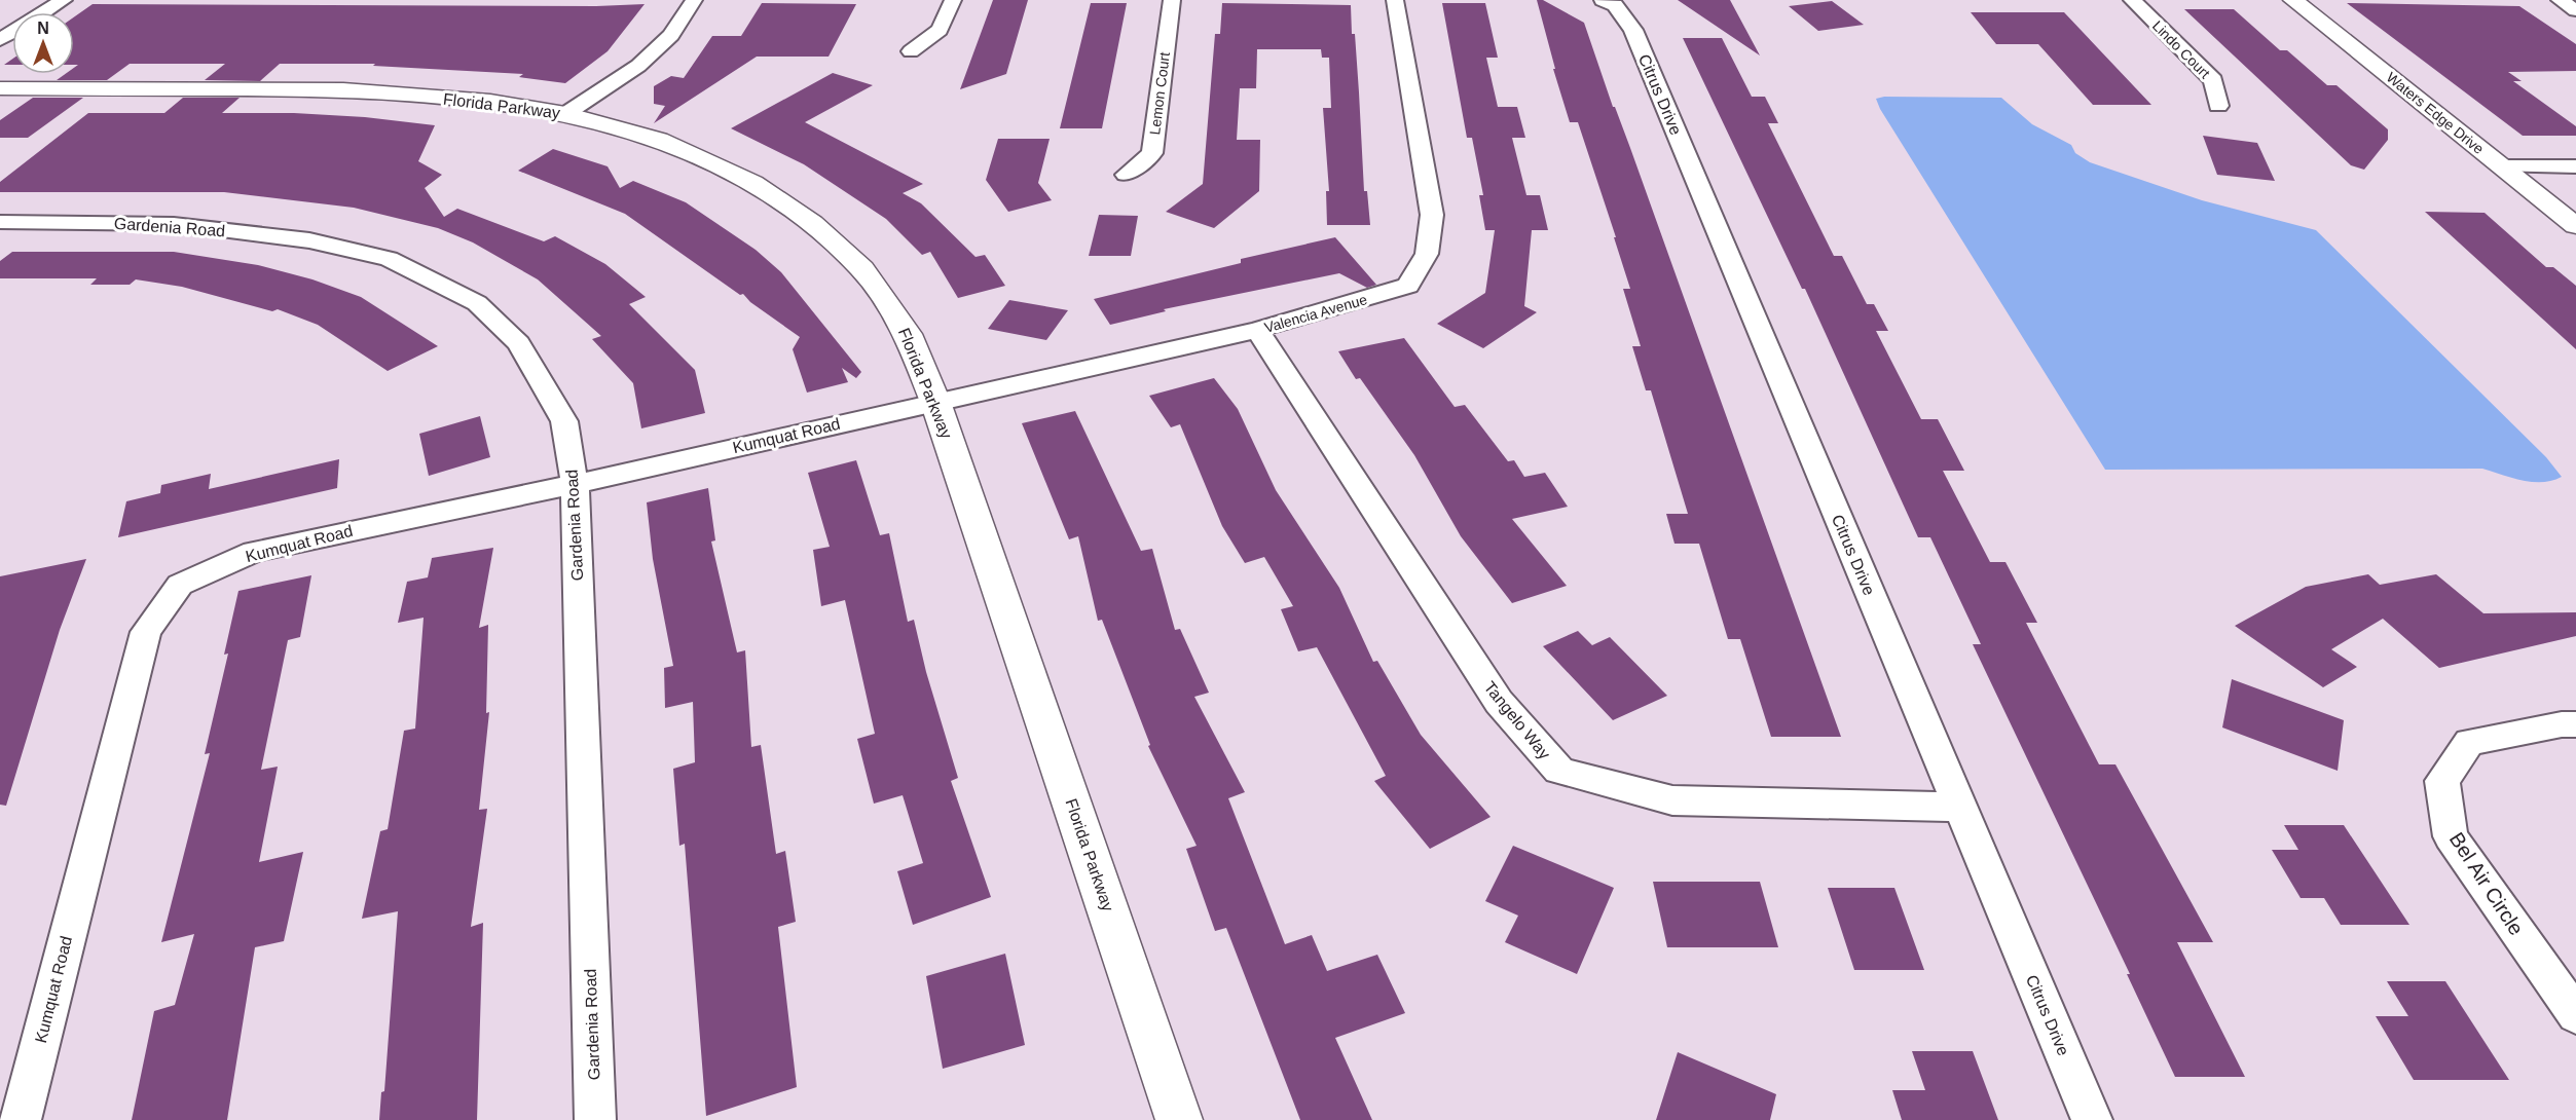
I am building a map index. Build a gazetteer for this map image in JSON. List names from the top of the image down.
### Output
{
  "streets": {
    "street": [
      "Lindo Court",
      "Lemon Court",
      "Citrus Drive",
      "Florida Parkway",
      "Waters Edge Drive",
      "Gardenia Road",
      "Valencia Avenue",
      "Kumquat Road",
      "Tangelo Way",
      "Bel Air Circle"
    ]
  },
  "crossings": [
    ["Citrus Drive", "Tangelo Way"],
    ["Florida Parkway", "Valencia Avenue"],
    ["Florida Parkway", "Kumquat Road"],
    ["Gardenia Road", "Kumquat Road"],
    ["Valencia Avenue", "Kumquat Road"],
    ["Valencia Avenue", "Tangelo Way"]
  ],
  "north": "top"
}
